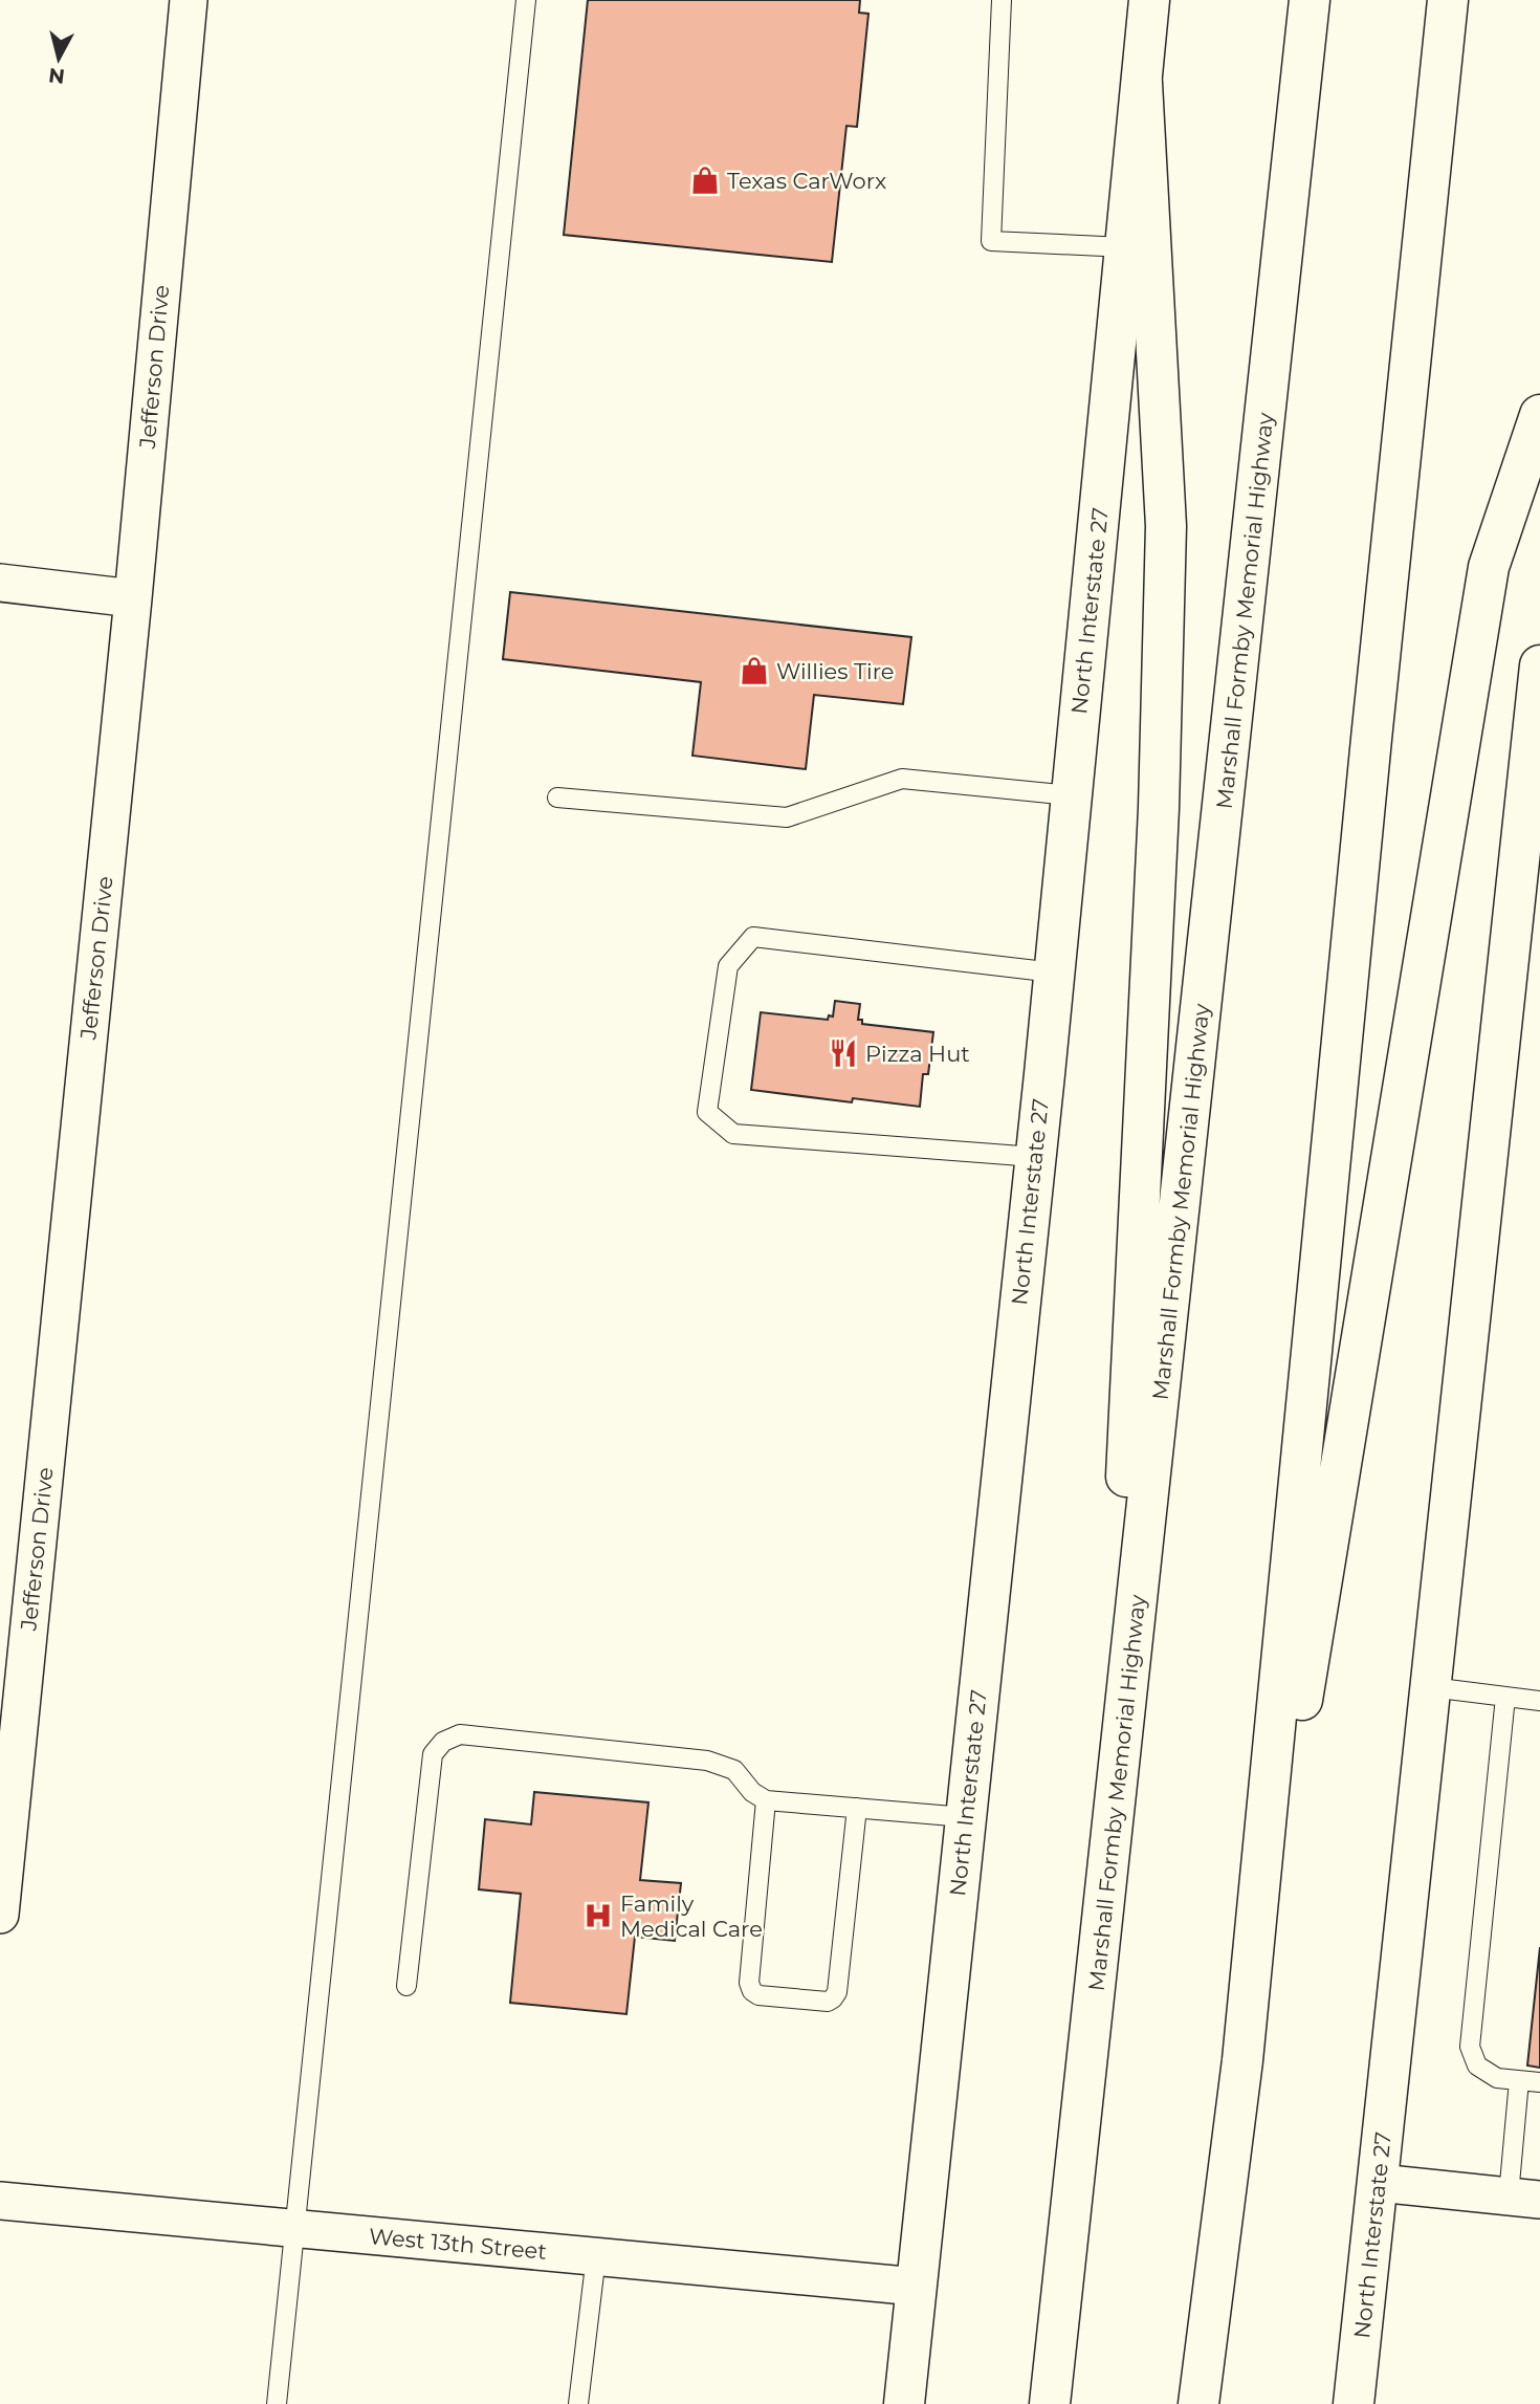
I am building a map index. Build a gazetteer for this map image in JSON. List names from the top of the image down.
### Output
{
  "streets": {
    "main road": ["North Interstate 27", "Marshall Formby Memorial Highway"],
    "street": ["Jefferson Drive", "West 13th Street"]
  },
  "crossings": [
    ["North Interstate 27", "West 13th Street"]
  ],
  "places": {
    "shop": ["Texas CarWorx", "Willies Tire"],
    "restaurant": ["Pizza Hut"],
    "hospital": ["Family Medical Care"]
  },
  "north": "bottom"
}
